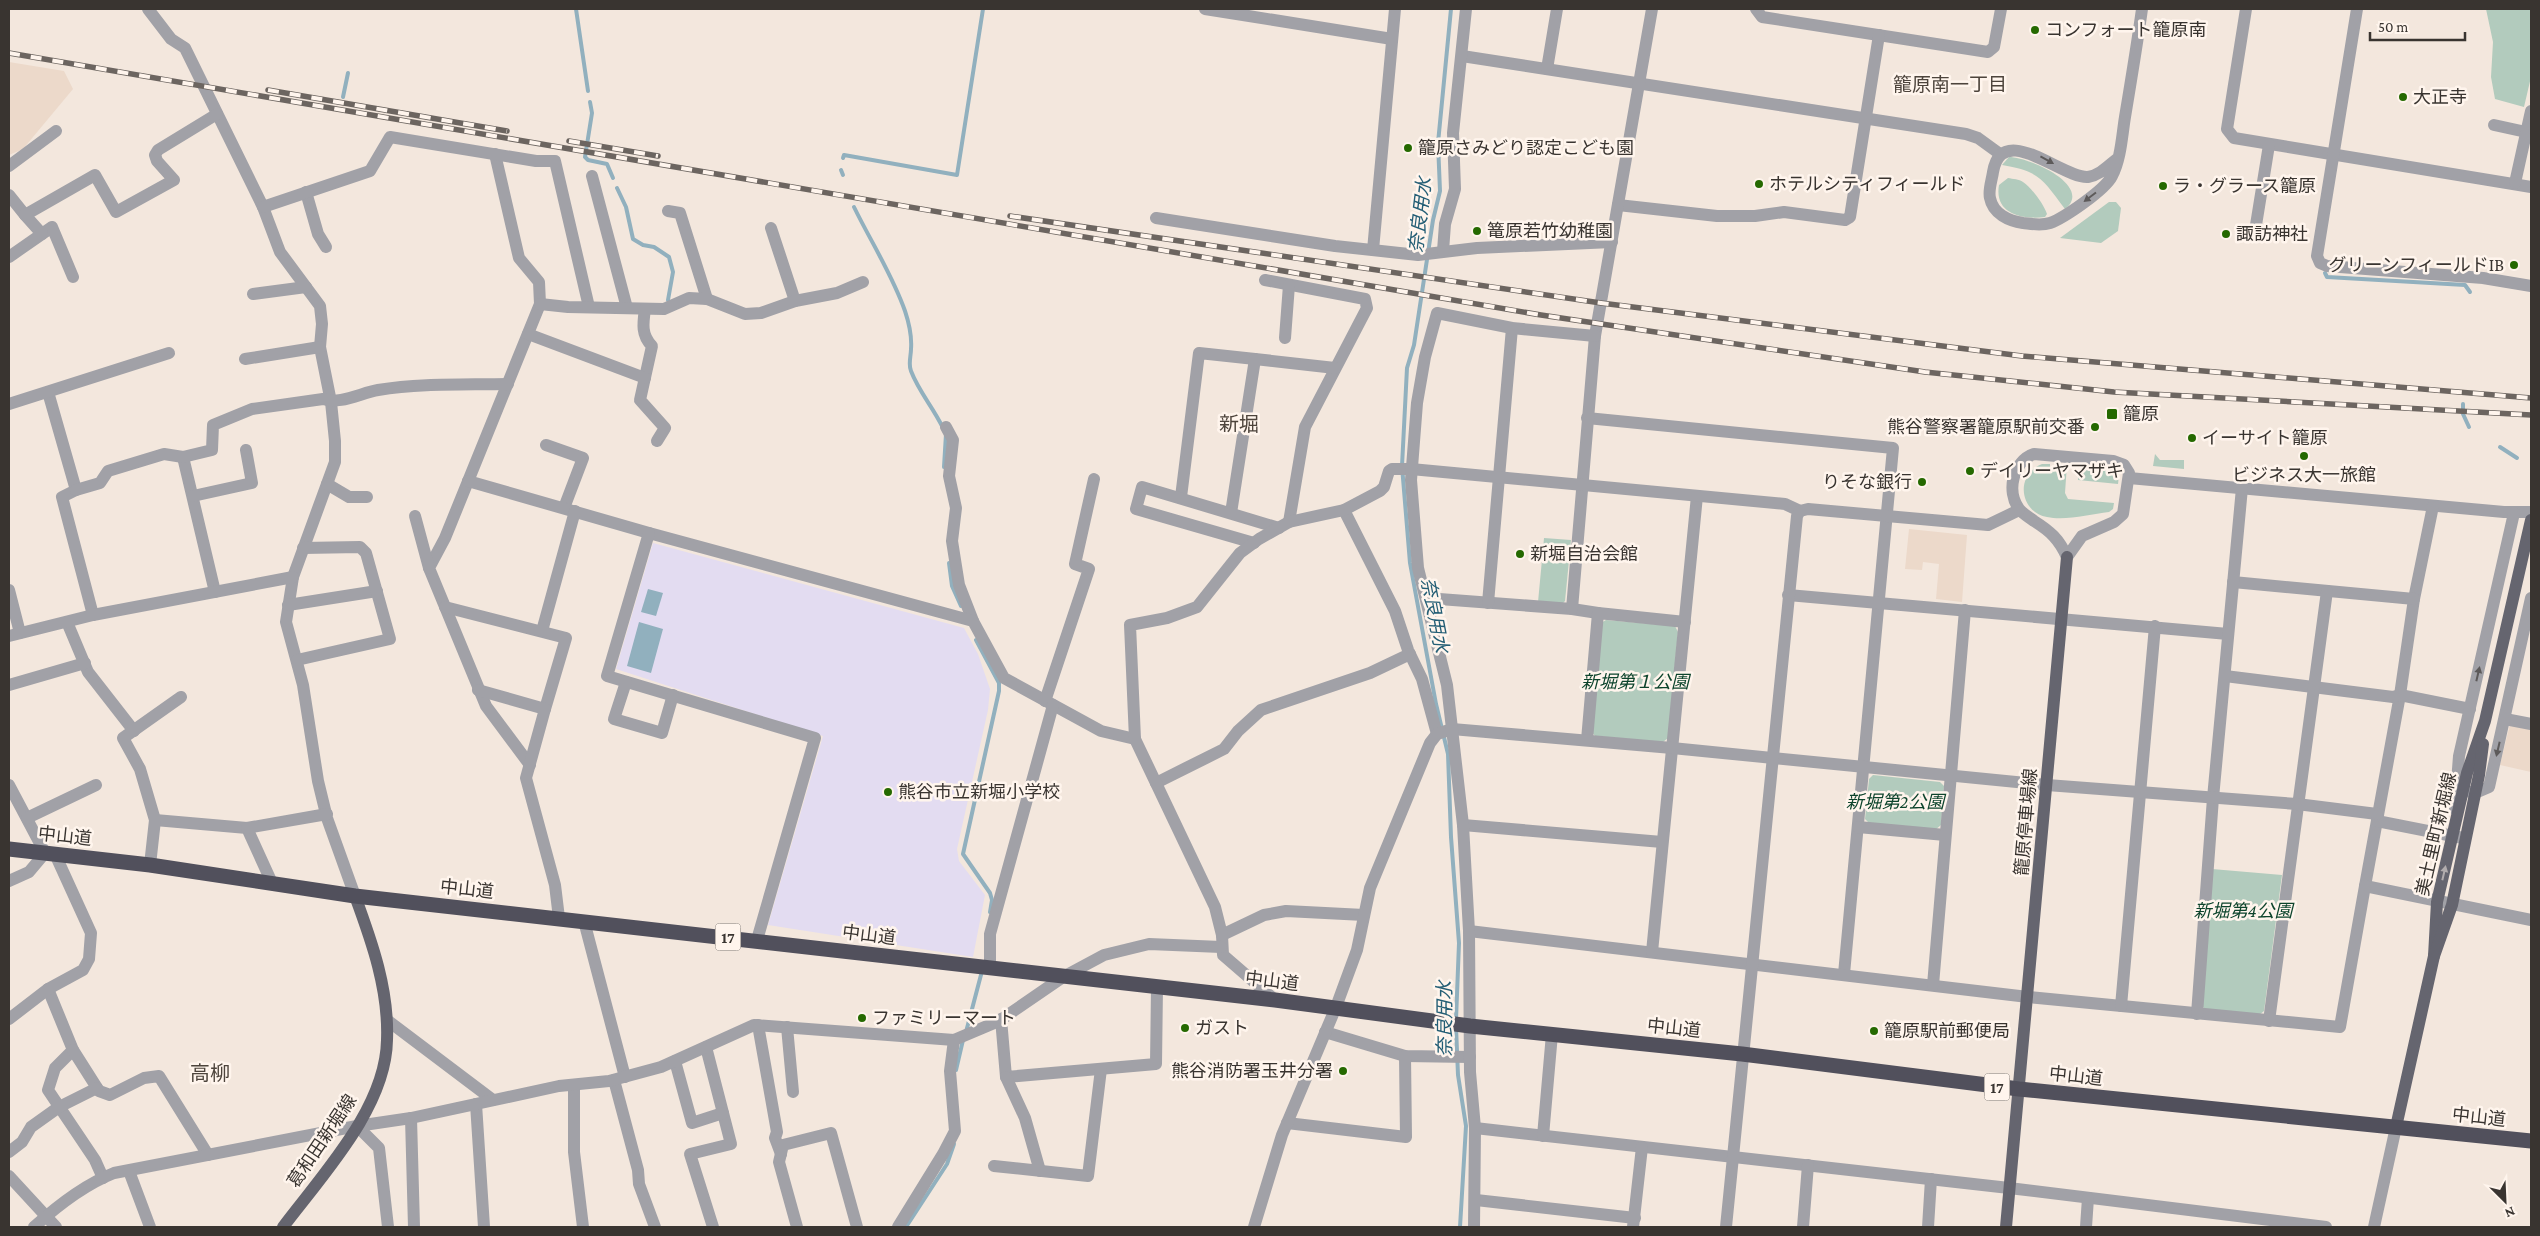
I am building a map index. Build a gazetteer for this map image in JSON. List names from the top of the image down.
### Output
{
  "streets": {
    "highway": ["中山道", "17"],
    "main road": ["籠原停車場線", "美土里町新堀線", "葛和田新堀線"]
  },
  "crossings": [
    ["籠原停車場線", "中山道"],
    ["美土里町新堀線", "中山道"],
    ["中山道", "葛和田新堀線"]
  ],
  "districts": ["籠原南一丁目", "新堀", "高柳"],
  "water": ["奈良用水"],
  "parks": ["新堀第１公園", "新堀第2公園", "新堀第4公園"],
  "places": {
    "other": [
      "コンフォート籠原南",
      "大正寺",
      "籠原さみどり認定こども園",
      "ホテルシティフィールド",
      "ラ・グラース籠原",
      "篭原若竹幼稚園",
      "諏訪神社",
      "グリーンフィールドIB",
      "熊谷警察署籠原駅前交番",
      "イーサイト籠原",
      "ビジネス大一旅館",
      "デイリーヤマザキ",
      "りそな銀行",
      "新堀自治会館",
      "熊谷市立新堀小学校",
      "ファミリーマート",
      "ガスト",
      "籠原駅前郵便局",
      "熊谷消防署玉井分署"
    ],
    "transit": ["籠原"]
  },
  "scale_bar": "50 m",
  "north": "bottom right"
}
